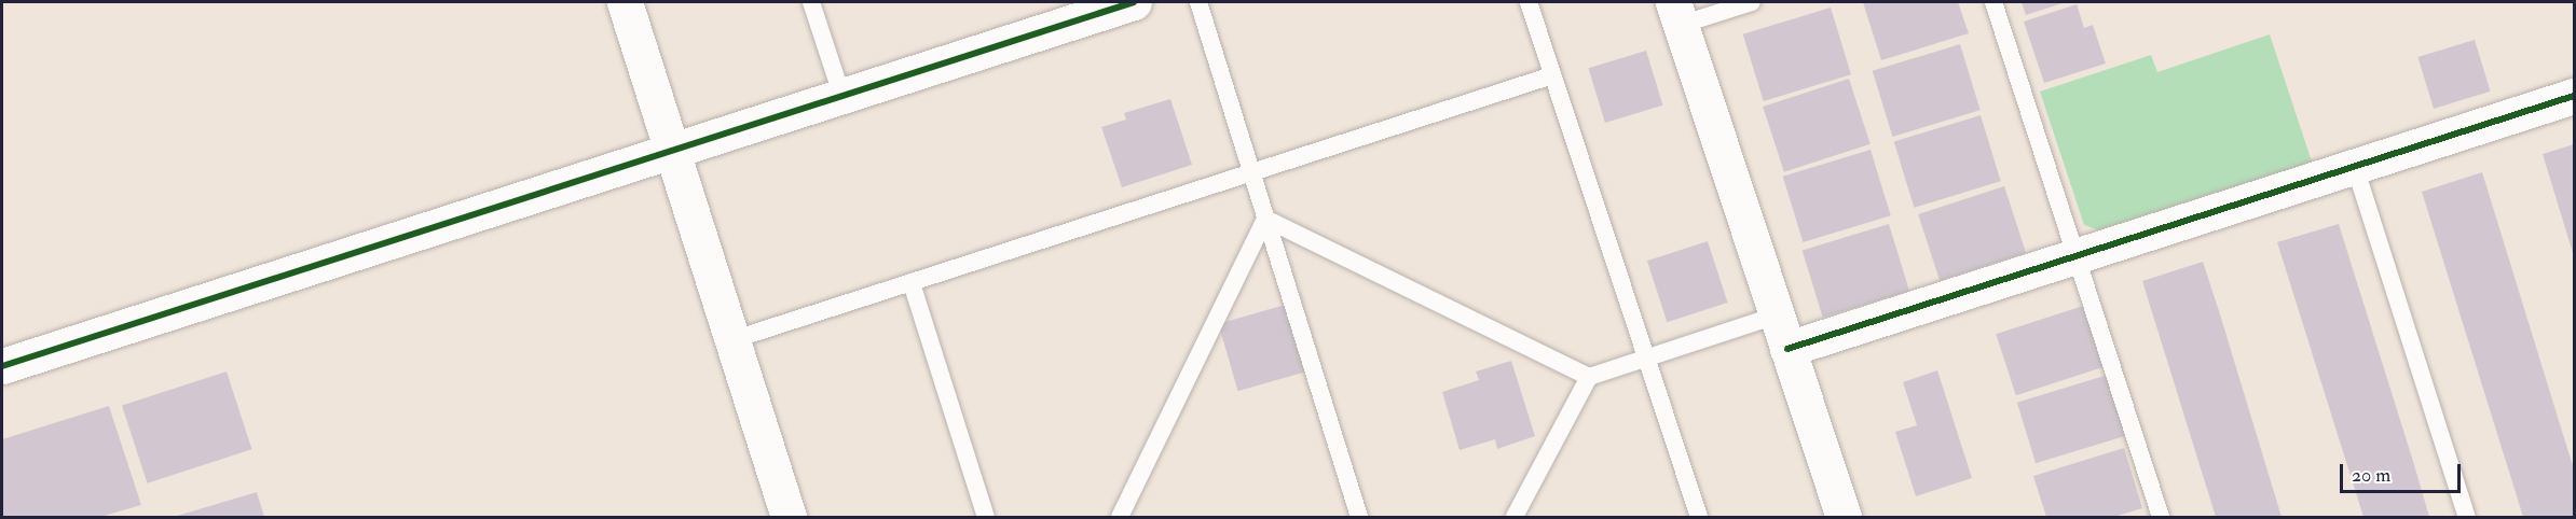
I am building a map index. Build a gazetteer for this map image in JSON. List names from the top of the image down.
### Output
{
  "scale_bar": "20 m"
}
